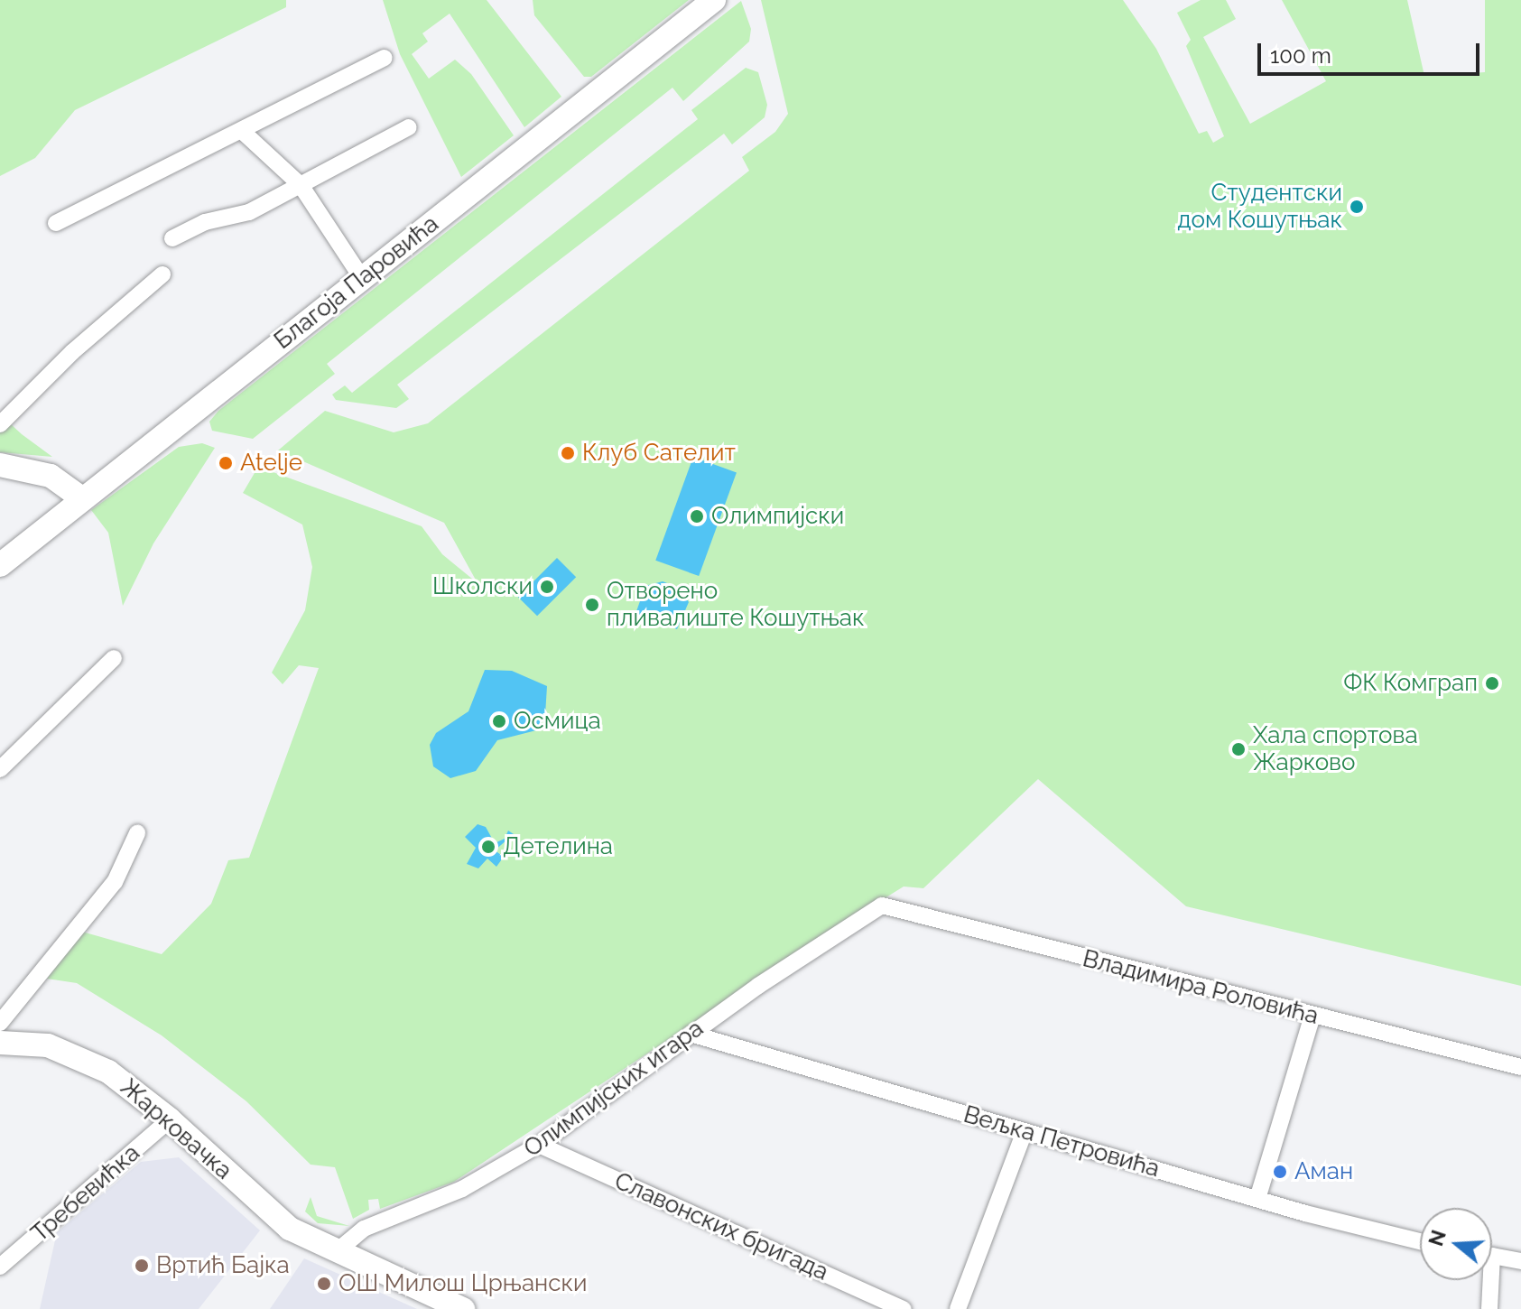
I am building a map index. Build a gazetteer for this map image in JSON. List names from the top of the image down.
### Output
{
  "streets": {
    "main road": ["Благоја Паровића", "Жарковачка"],
    "street": [
      "Владимира Роловића",
      "Олимпијских игара",
      "Вељка Петровића",
      "Требевићка",
      "Славонских бригада"
    ]
  },
  "crossings": [
    ["Владимира Роловића", "Олимпијских игара"],
    ["Олимпијских игара", "Жарковачка"],
    ["Олимпијских игара", "Вељка Петровића"],
    ["Олимпијских игара", "Славонских бригада"],
    ["Жарковачка", "Требевићка"]
  ],
  "places": [
    "Студентски дом Кошутњак",
    "Клуб Сателит",
    "Atelje",
    "Олимпијски",
    "Школски",
    "Отворено пливалиште Кошутњак",
    "ФК Комграп",
    "Осмица",
    "Хала спортова Жарково",
    "Детелина",
    "Аман",
    "Вртић Бајка",
    "ОШ Милош Црњански"
  ],
  "scale_bar": "100 m",
  "north": "left"
}
